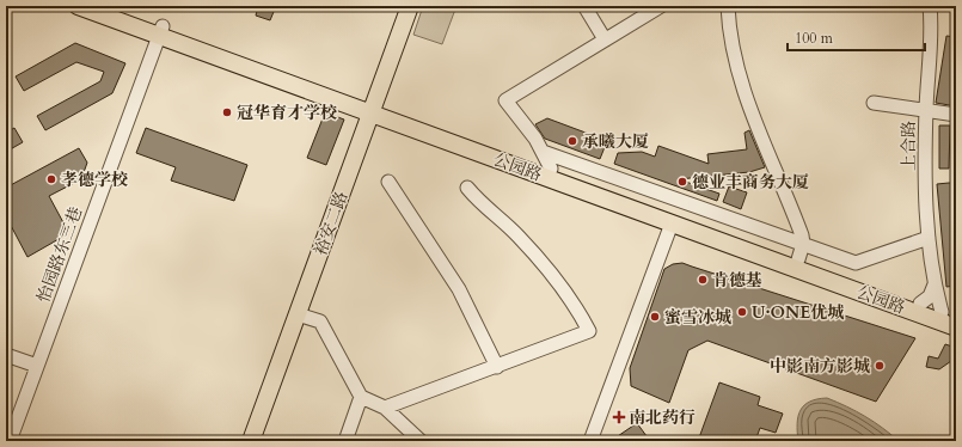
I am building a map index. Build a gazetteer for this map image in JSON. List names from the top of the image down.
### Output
{
  "streets": {
    "main road": ["公园路", "裕安二路"],
    "street": ["上合路", "怡园路东三巷"]
  },
  "crossings": [
    ["上合路", "公园路"],
    ["公园路", "裕安二路"],
    ["公园路", "怡园路东三巷"]
  ],
  "places": {
    "other": [
      "冠华育才学校",
      "承曦大厦",
      "孝德学校",
      "德业丰商务大厦",
      "肯德基",
      "U·ONE优城",
      "蜜雪冰城",
      "中影南方影城"
    ],
    "health": ["南北药行"]
  },
  "scale_bar": "100 m"
}
